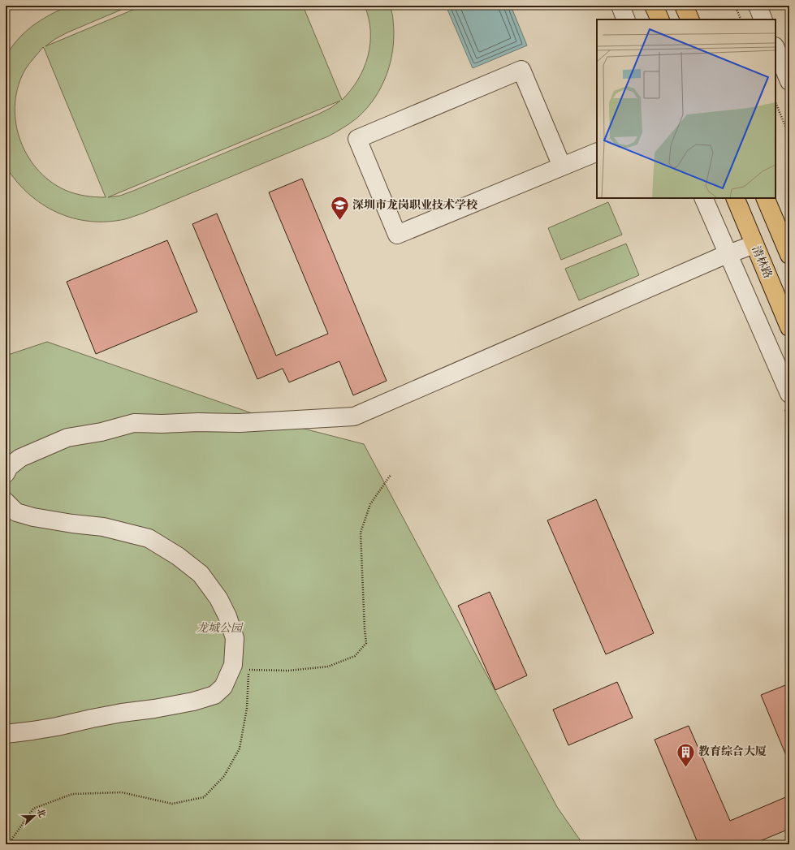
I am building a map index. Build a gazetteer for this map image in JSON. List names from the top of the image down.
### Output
{
  "streets": {
    "main road": ["清林路"]
  },
  "parks": ["龙城公园"],
  "places": {
    "school or university": ["深圳市龙岗职业技术学校"],
    "building": ["教育综合大厦"]
  },
  "north": "right"
}
